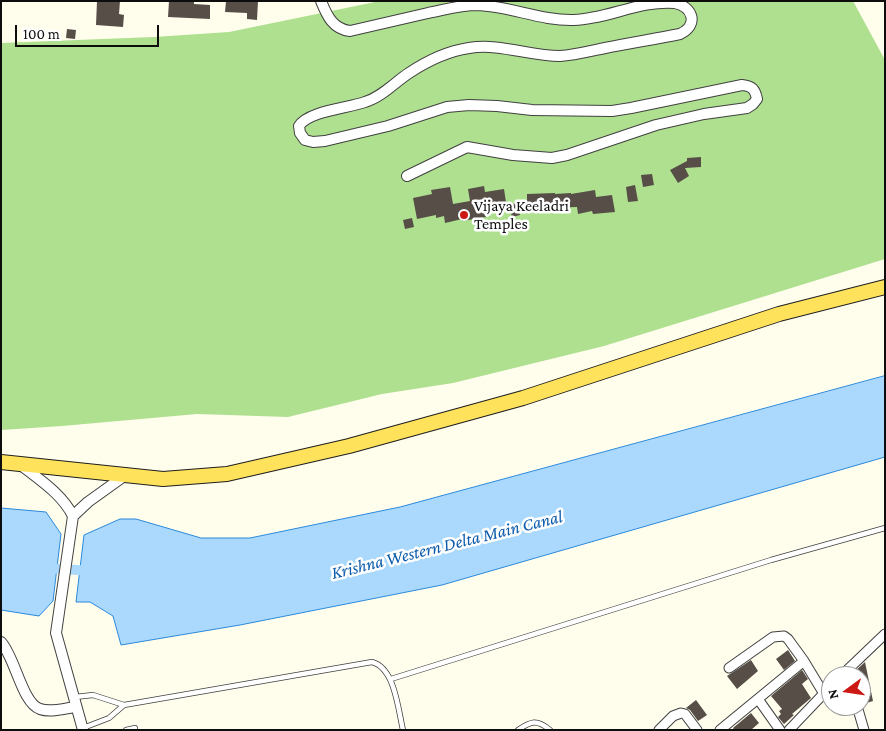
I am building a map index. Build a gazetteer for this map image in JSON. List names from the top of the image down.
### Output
{
  "water": ["Krishna Western Delta Main Canal"],
  "places": ["Vijaya Keeladri Temples"],
  "scale_bar": "100 m",
  "north": "left"
}
